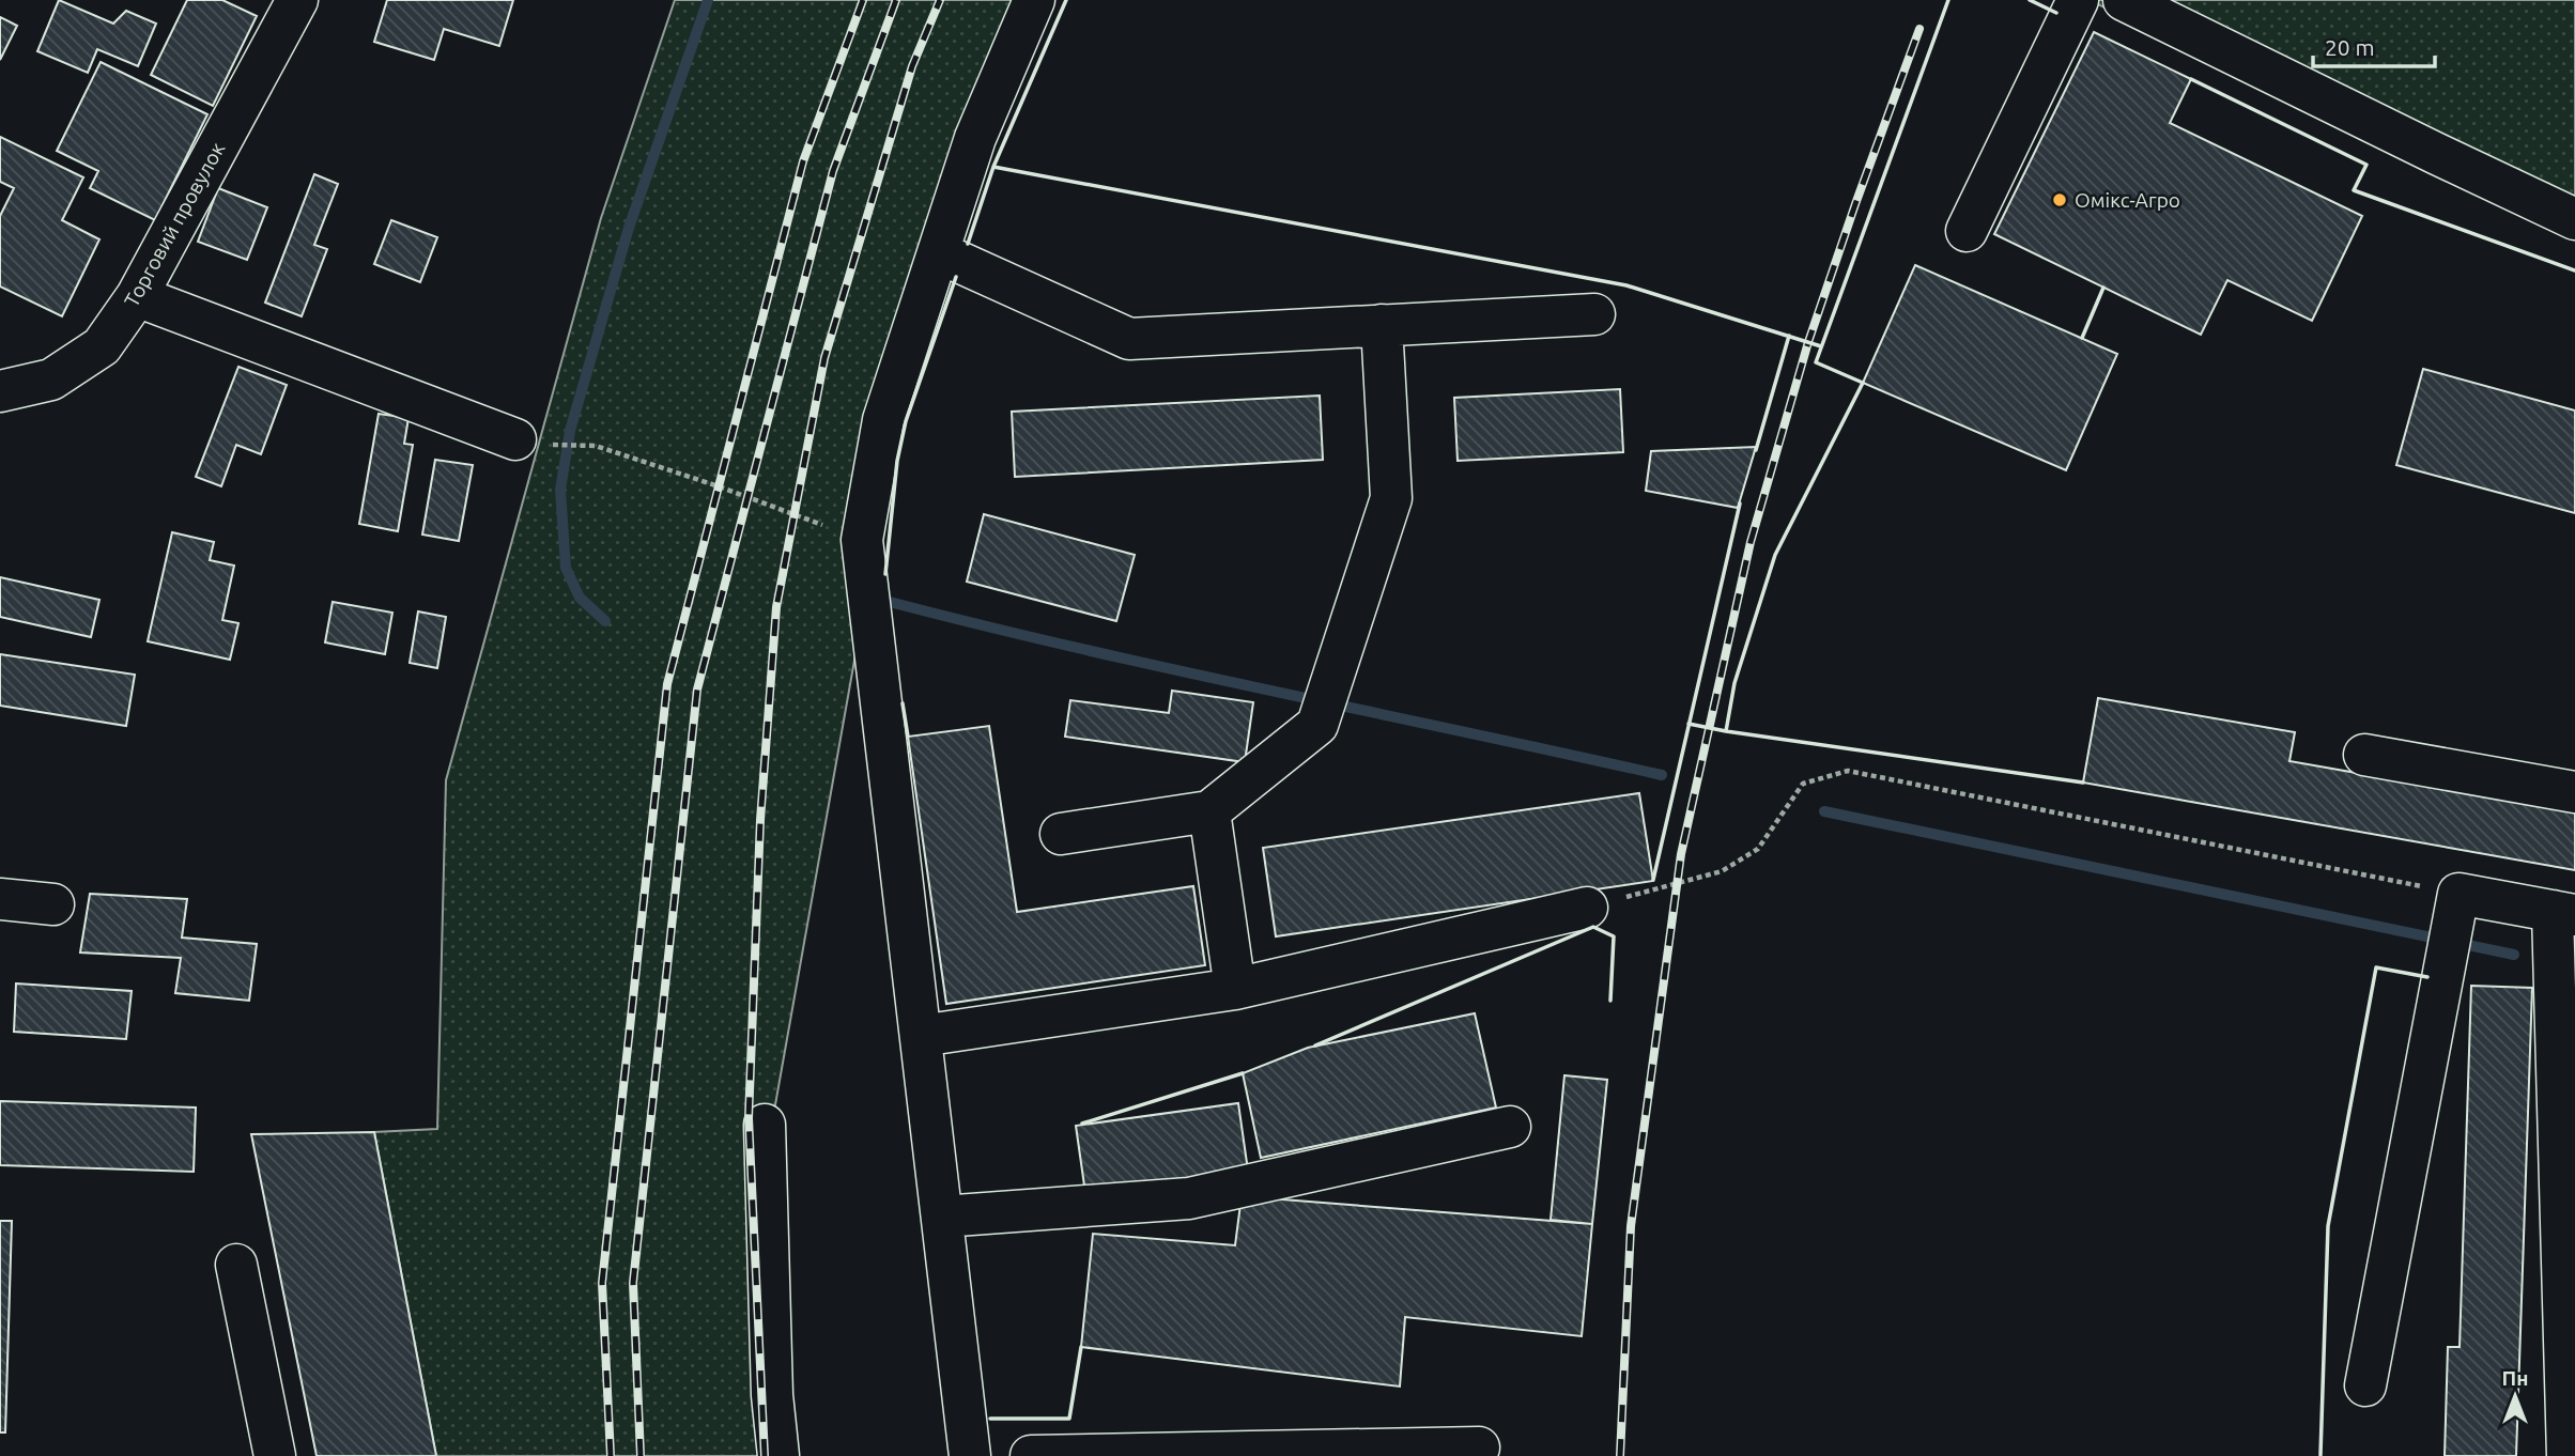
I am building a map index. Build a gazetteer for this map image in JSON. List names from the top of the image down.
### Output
{
  "streets": {
    "street": ["Торговий провулок"]
  },
  "places": ["Омiкс-Агро"],
  "scale_bar": "20 m",
  "north": "top"
}
